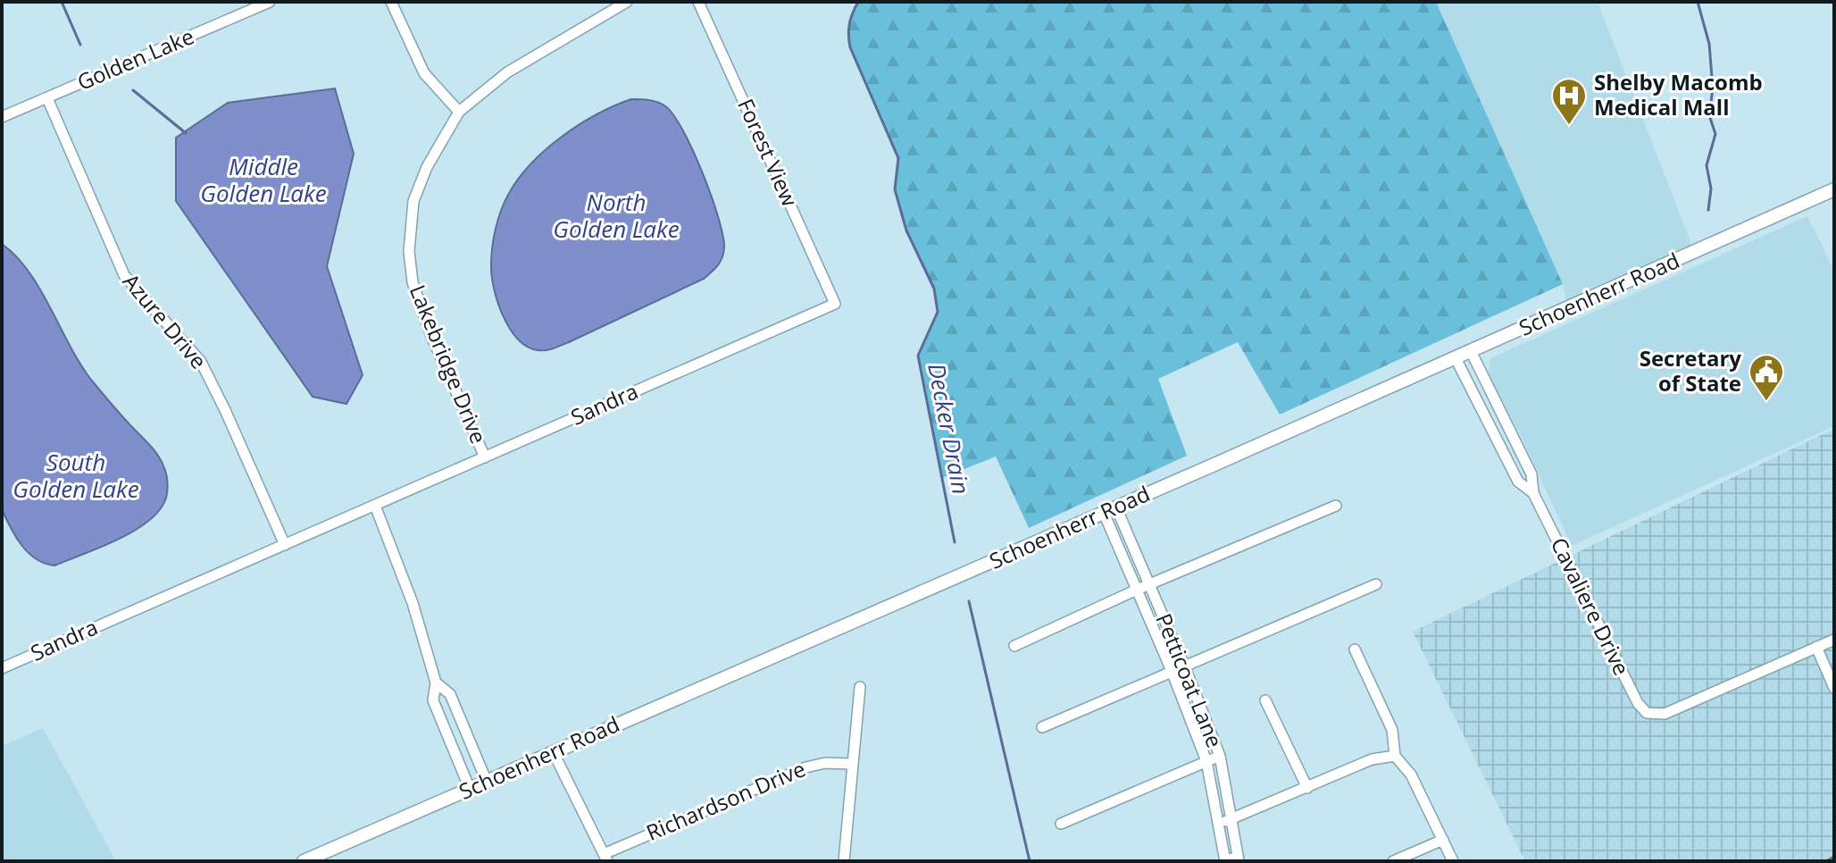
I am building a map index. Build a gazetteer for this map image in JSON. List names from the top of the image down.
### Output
{
  "streets": {
    "street": [
      "Golden Lake",
      "Forest View",
      "Schoenherr Road",
      "Azure Drive",
      "Lakebridge Drive",
      "Sandra",
      "Cavaliere Drive",
      "Petticoat Lane",
      "Richardson Drive"
    ]
  },
  "crossings": [
    ["Golden Lake", "Azure Drive"],
    ["Forest View", "Sandra"],
    ["Schoenherr Road", "Cavaliere Drive"],
    ["Schoenherr Road", "Petticoat Lane"],
    ["Azure Drive", "Sandra"],
    ["Lakebridge Drive", "Sandra"]
  ],
  "water": [
    "Middle Golden Lake",
    "North Golden Lake",
    "Decker Drain",
    "South Golden Lake"
  ],
  "places": {
    "hospital": ["Shelby Macomb Medical Mall"],
    "public building": ["Secretary of State"]
  }
}
